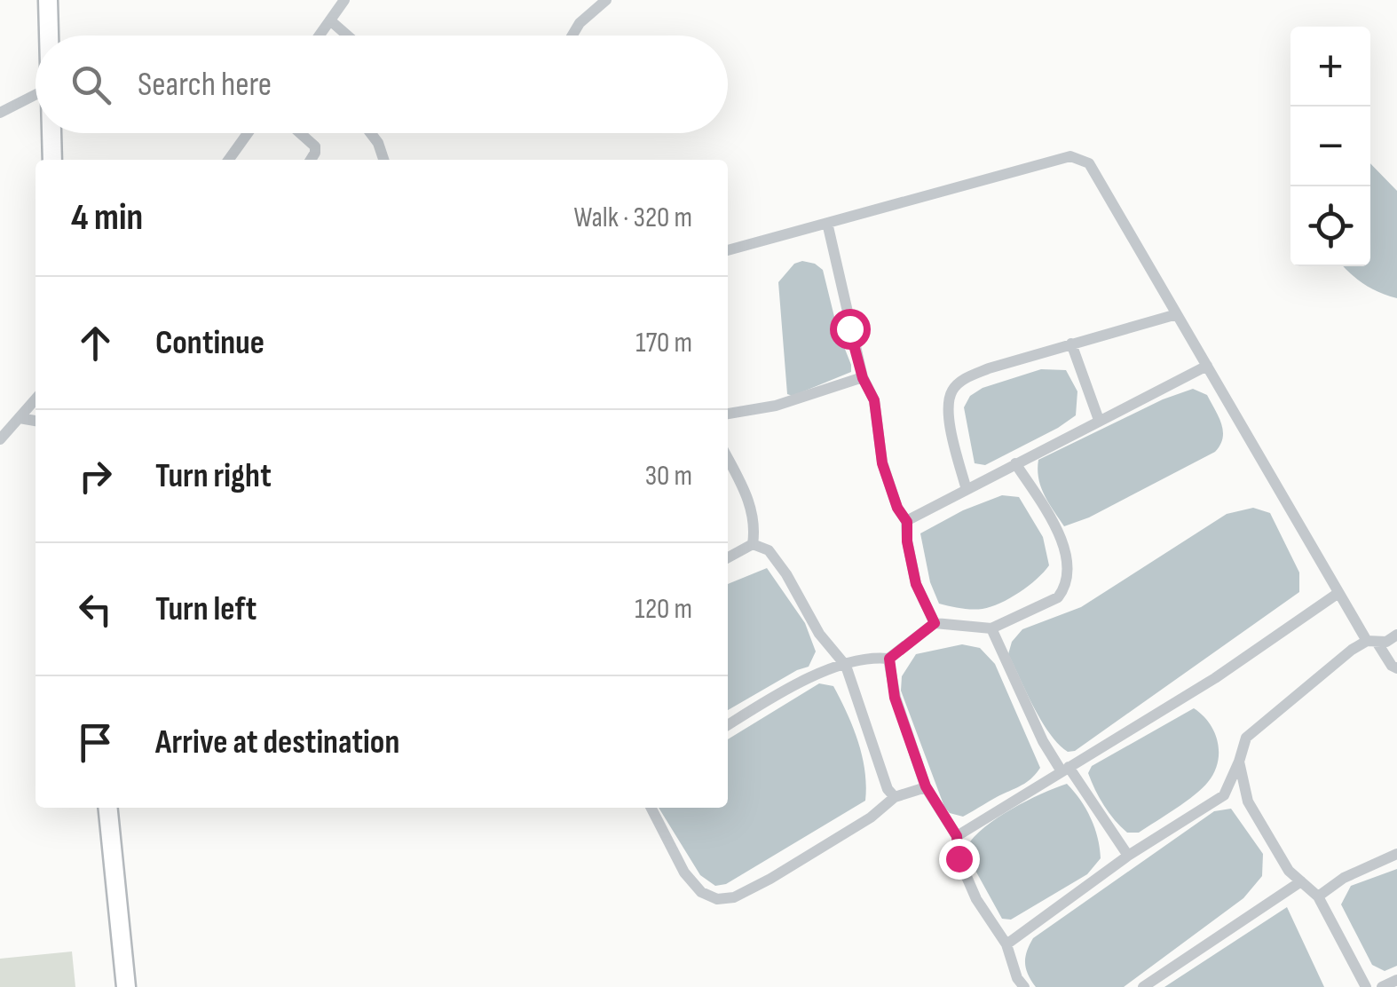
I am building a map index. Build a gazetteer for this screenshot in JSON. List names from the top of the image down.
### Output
{
  "page": {
    "map_buttons": ["+", "−"],
    "search": "Search here",
    "heading": ["4 min", "Walk · 320 m"],
    "list": [
      ["Continue", "170 m"],
      ["Turn right", "30 m"],
      ["Turn left", "120 m"],
      "Arrive at destination"
    ]
  }
}
